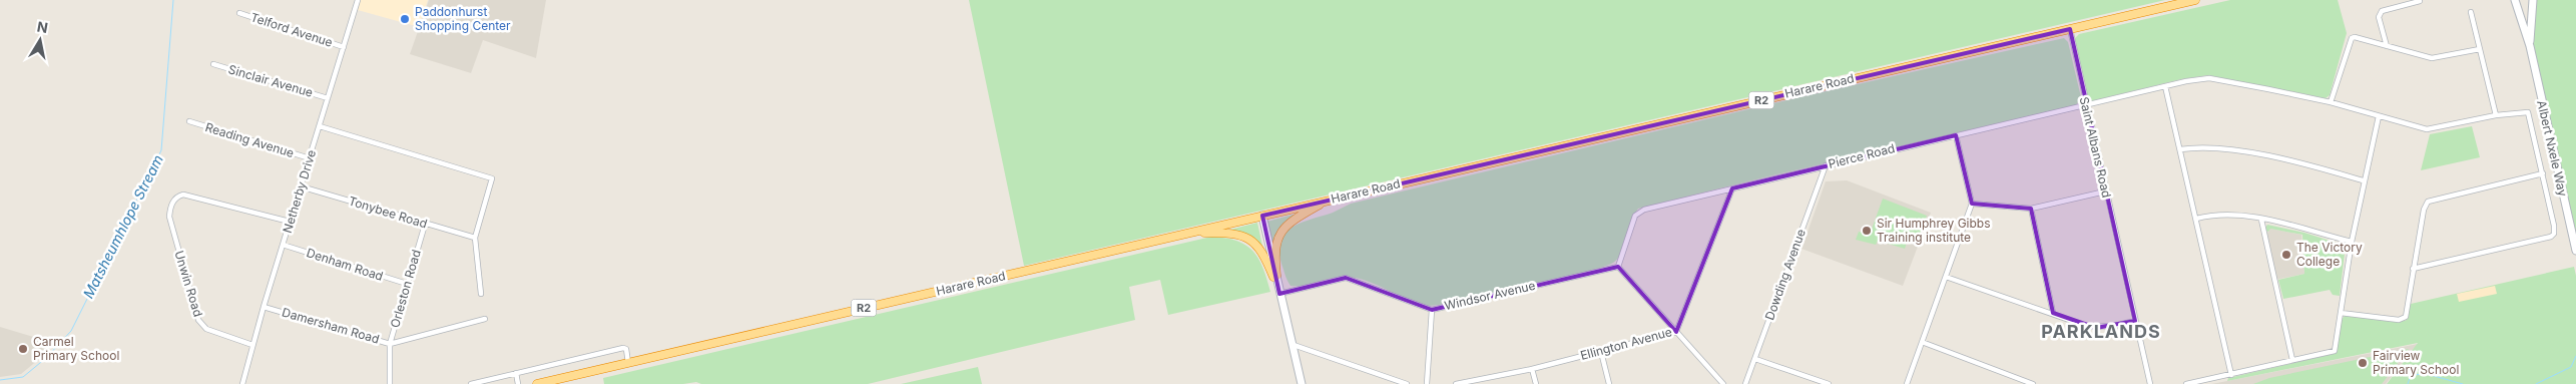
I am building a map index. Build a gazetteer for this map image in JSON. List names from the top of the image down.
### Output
{
  "streets": {
    "highway": ["Harare Road", "R2"],
    "main road": ["Albert Nxele Way"],
    "street": [
      "Telford Avenue",
      "Sinclair Avenue",
      "Reading Avenue",
      "Saint Albans Road",
      "Pierce Road",
      "Netherby Drive",
      "Tonybee Road",
      "Denham Road",
      "Dowding Avenue",
      "Unwin Road",
      "Orleston Road",
      "Windsor Avenue",
      "Damersham Road",
      "Ellington Avenue"
    ]
  },
  "crossings": [
    ["Telford Avenue", "Netherby Drive"],
    ["Sinclair Avenue", "Netherby Drive"],
    ["Harare Road", "Saint Albans Road"],
    ["Reading Avenue", "Netherby Drive"],
    ["Saint Albans Road", "Pierce Road"],
    ["Pierce Road", "Dowding Avenue"],
    ["Pierce Road", "Windsor Avenue"],
    ["Pierce Road", "Ellington Avenue"],
    ["Netherby Drive", "Tonybee Road"],
    ["Netherby Drive", "Denham Road"],
    ["Netherby Drive", "Unwin Road"],
    ["Netherby Drive", "Damersham Road"],
    ["Tonybee Road", "Orleston Road"],
    ["Denham Road", "Orleston Road"],
    ["Orleston Road", "Damersham Road"]
  ],
  "districts": ["PARKLANDS"],
  "water": ["Matsheumhlope Stream"],
  "places": [
    "Paddonhurst Shopping Center",
    "Sir Humphrey Gibbs Training institute",
    "The Victory College",
    "Carmel Primary School",
    "Fairview Primary School"
  ],
  "north": "top"
}
